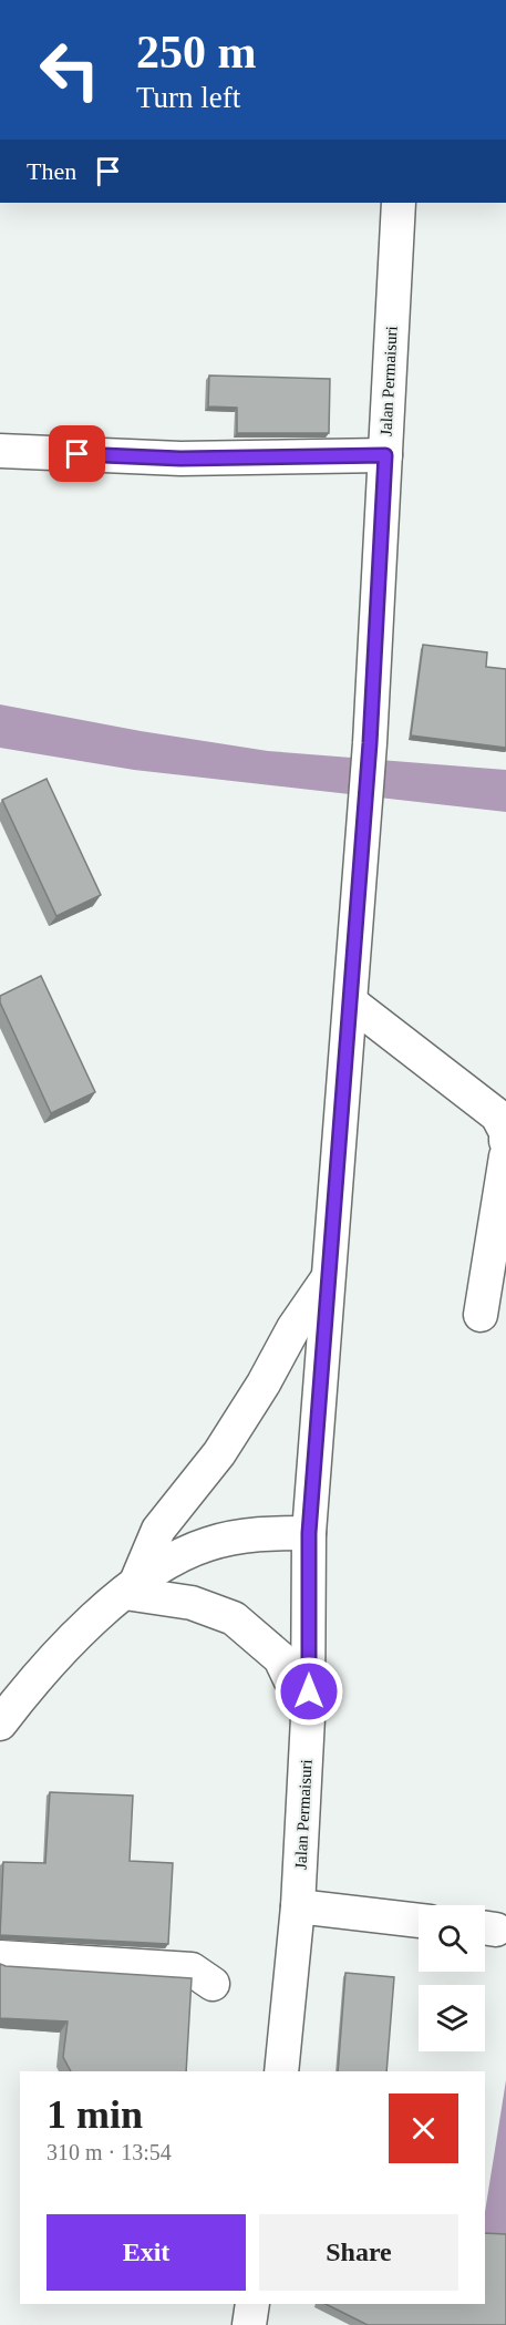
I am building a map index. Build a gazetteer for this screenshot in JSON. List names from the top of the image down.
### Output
{
  "streets": {
    "street": ["Jalan Permaisuri"]
  },
  "page": {
    "turn": ["250 m", "Turn left"],
    "then": "Then",
    "heading": ["1 min", "310 m · 13:54"],
    "buttons": ["Exit", "Share"]
  }
}
